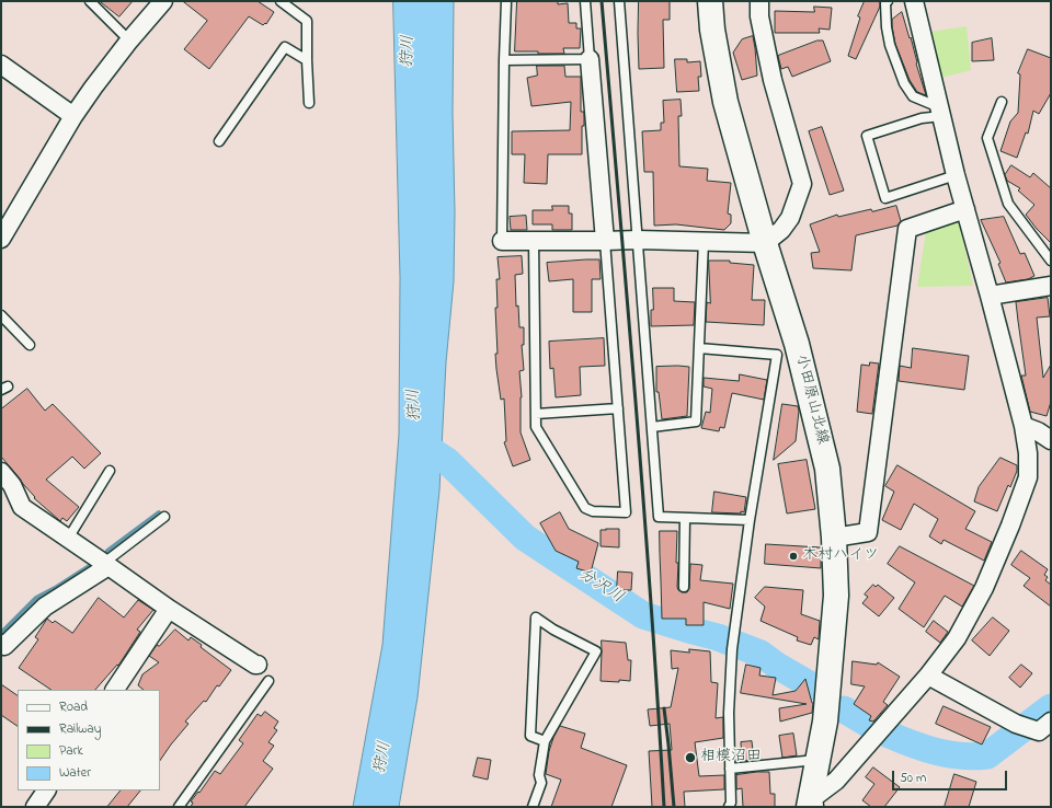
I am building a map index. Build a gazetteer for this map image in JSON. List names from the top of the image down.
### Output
{
  "streets": {
    "main road": ["小田原山北線"]
  },
  "water": ["狩川", "分沢川"],
  "places": ["木村ハイツ", "相模沼田"],
  "legend": [
    "Road",
    "Railway",
    "Park",
    "Water"
  ],
  "scale_bar": "50 m"
}
